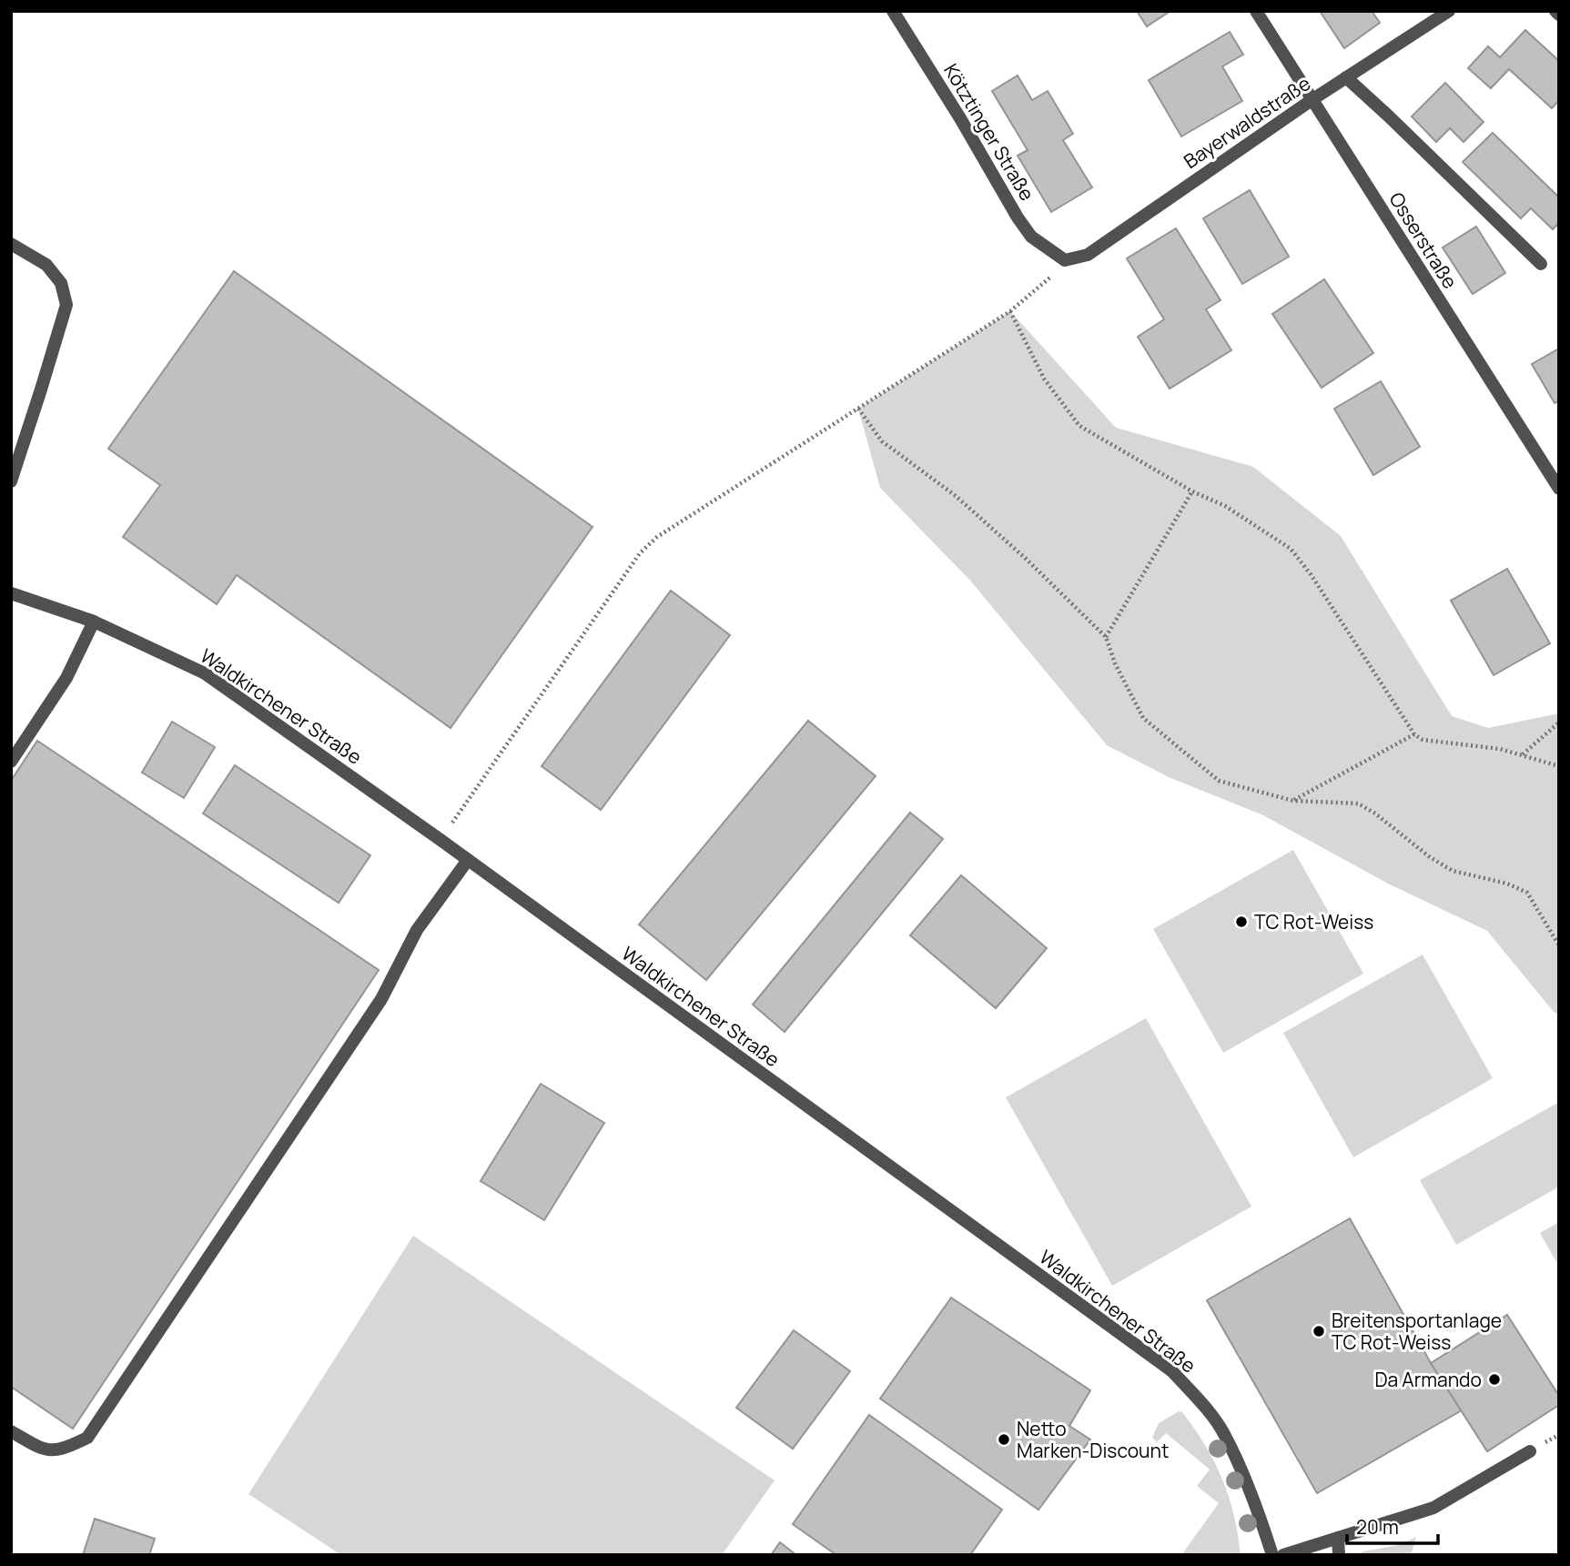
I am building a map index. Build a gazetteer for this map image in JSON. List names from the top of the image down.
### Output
{
  "streets": {
    "street": [
      "Bayerwaldstraße",
      "Kötztinger Straße",
      "Osserstraße",
      "Waldkirchener Straße"
    ]
  },
  "crossings": [
    ["Bayerwaldstraße", "Kötztinger Straße"],
    ["Bayerwaldstraße", "Osserstraße"]
  ],
  "places": [
    "TC Rot-Weiss",
    "Breitensportanlage TC Rot-Weiss",
    "Da Armando",
    "Netto Marken-Discount"
  ],
  "scale_bar": "20 m"
}
